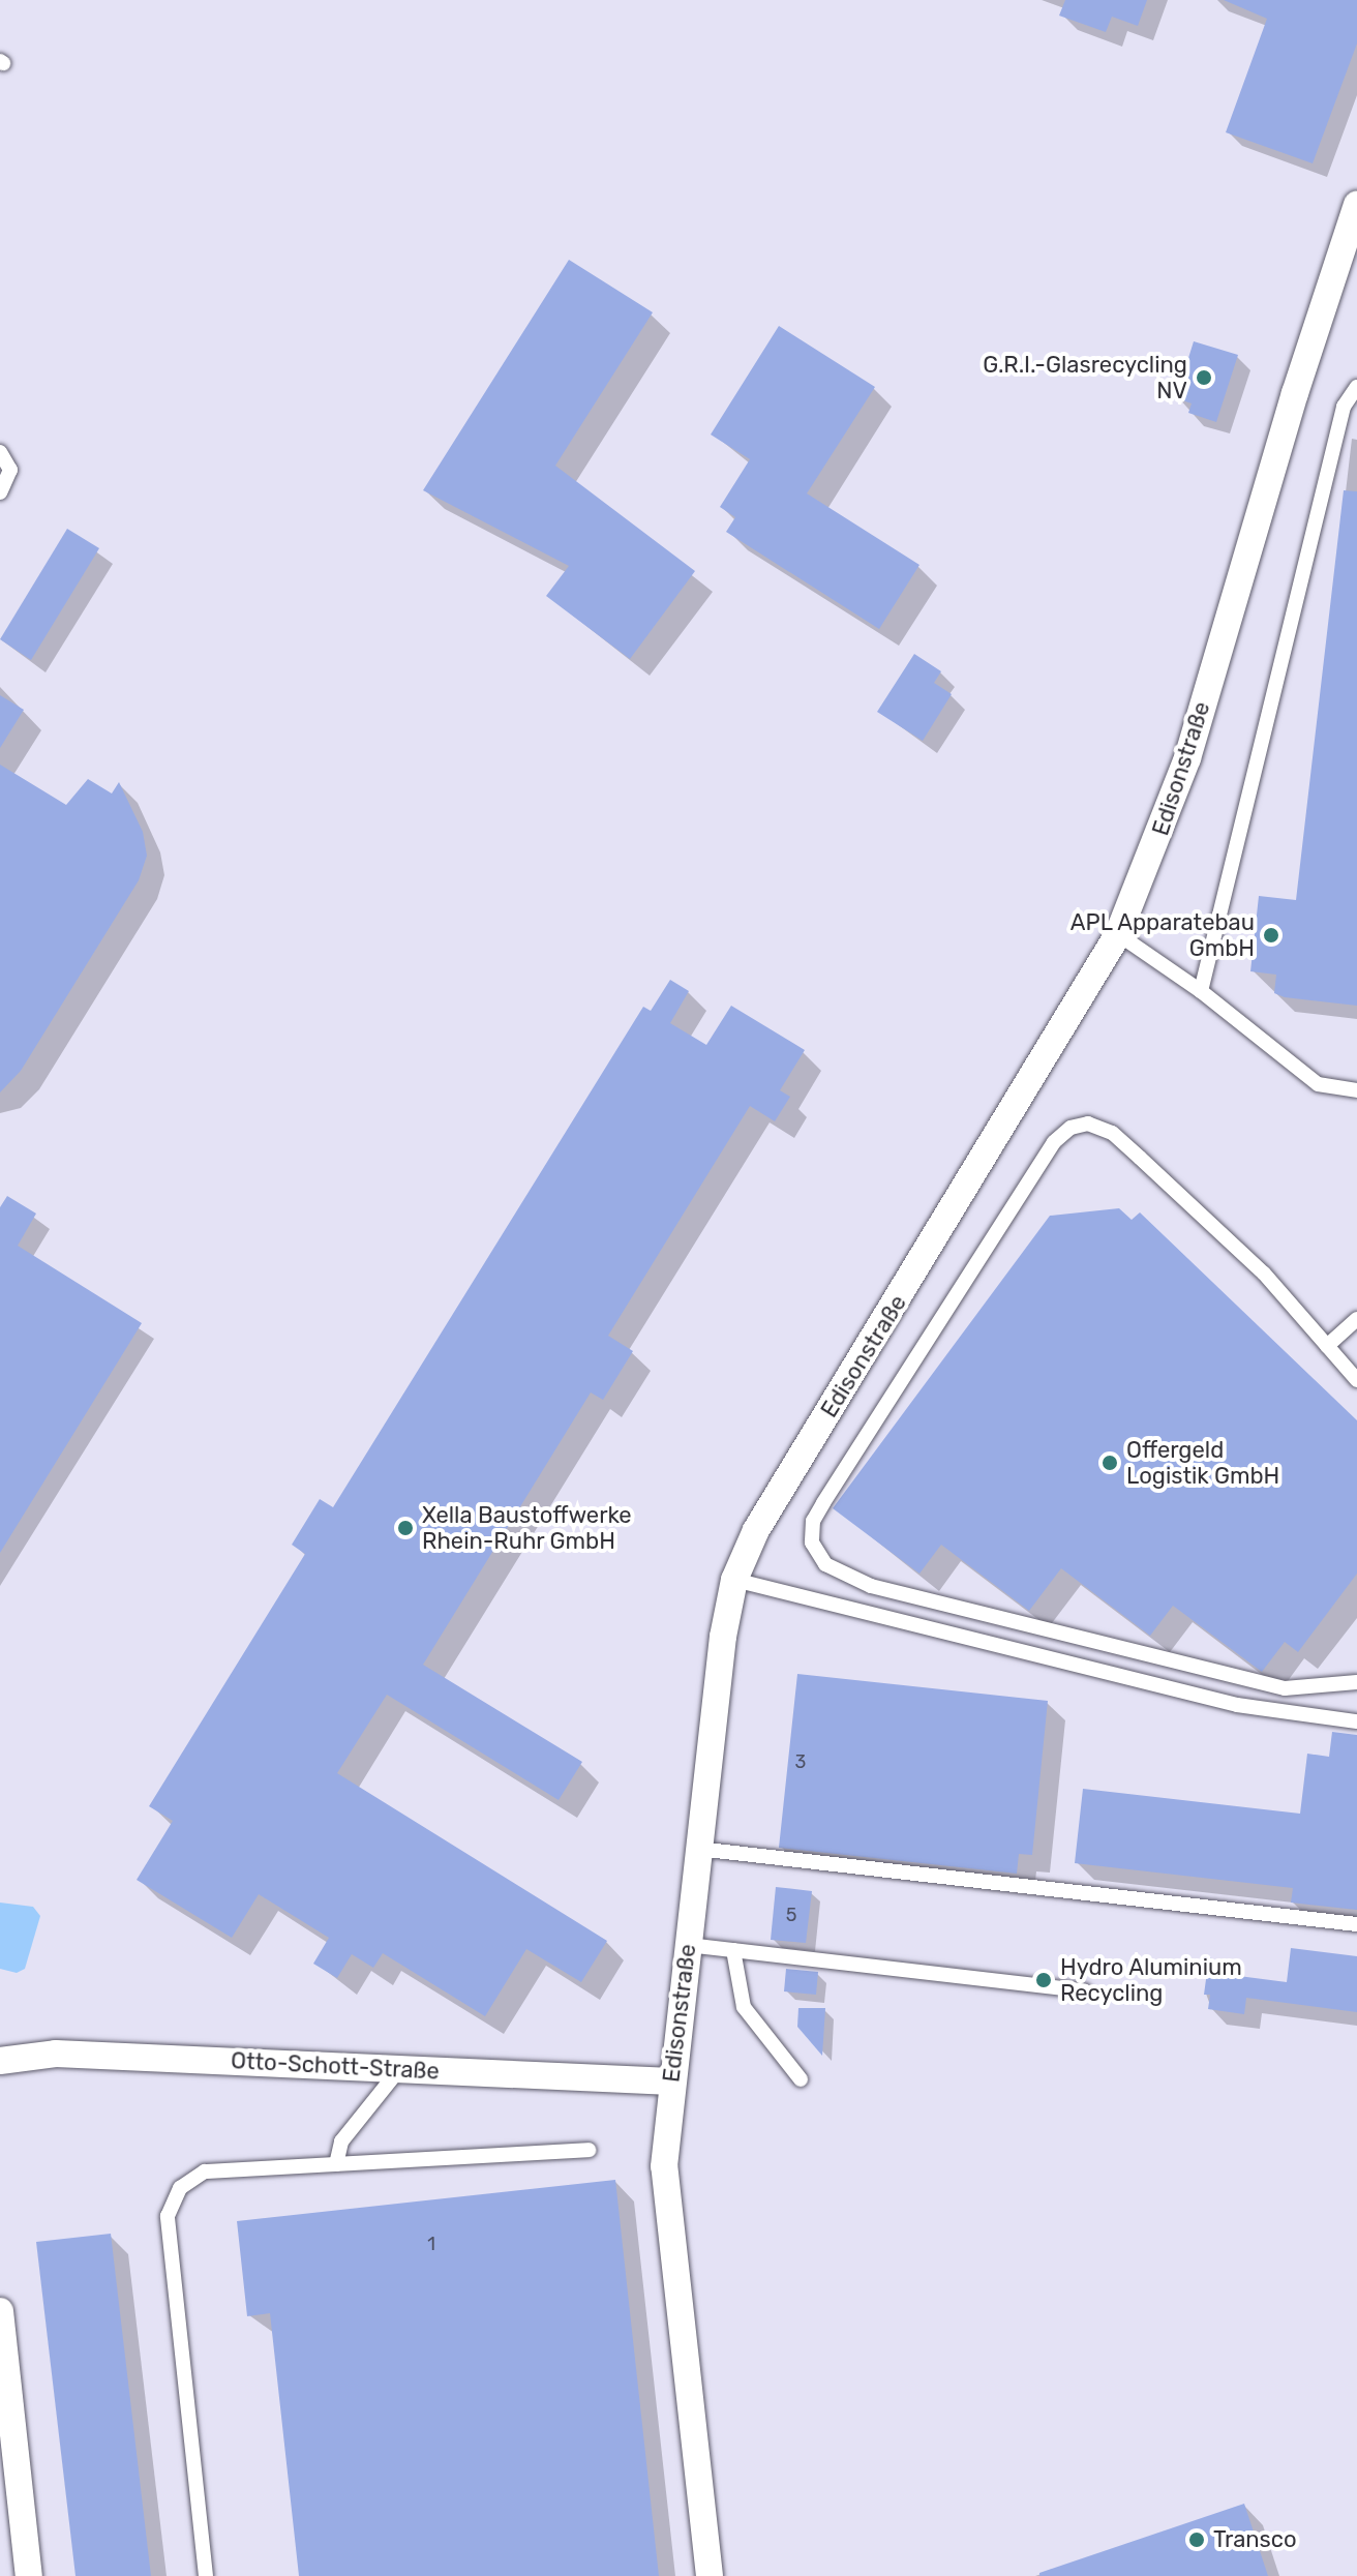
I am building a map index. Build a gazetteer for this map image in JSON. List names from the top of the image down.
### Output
{
  "streets": {
    "street": ["Edisonstraße", "Otto-Schott-Straße"]
  },
  "crossings": [
    ["Edisonstraße", "Otto-Schott-Straße"]
  ],
  "places": [
    "G.R.I.-Glasrecycling NV",
    "APL Apparatebau GmbH",
    "Offergeld Logistik GmbH",
    "Xella Baustoffwerke Rhein-Ruhr GmbH",
    "Hydro Aluminium Recycling",
    "Transco"
  ],
  "house_numbers": ["3", "5", "1"]
}
